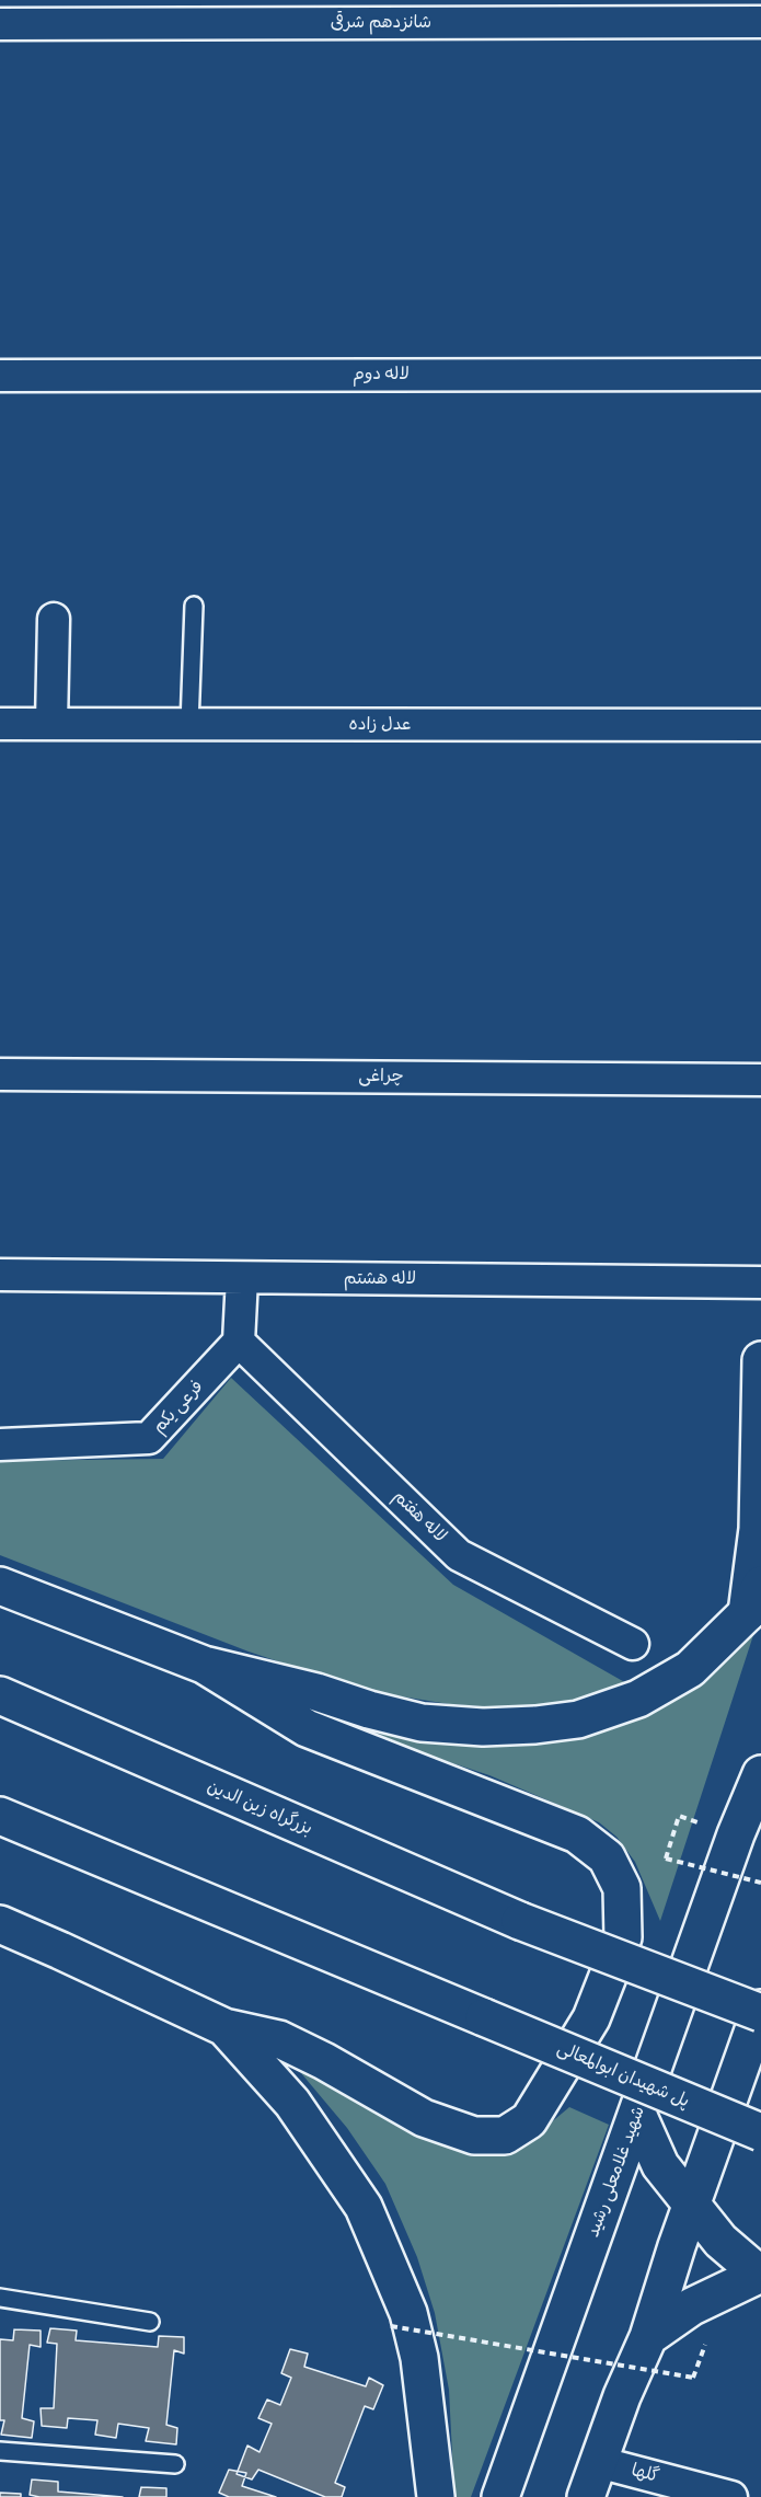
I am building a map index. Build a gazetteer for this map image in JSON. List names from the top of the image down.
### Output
{
  "streets": {
    "main road": ["بزرگراه زین الدین", "پل شهیدان ابوالمعالی", "شهید غلامعلی رشید"],
    "street": [
      "شانزدهم شرقی",
      "لاله دوم",
      "عدل زاده",
      "چراغی",
      "لاله هشتم",
      "فرعی یکم",
      "لاله هفتم",
      "گلها"
    ]
  },
  "crossings": [
    ["فرعی یکم", "لاله هفتم"]
  ]
}
